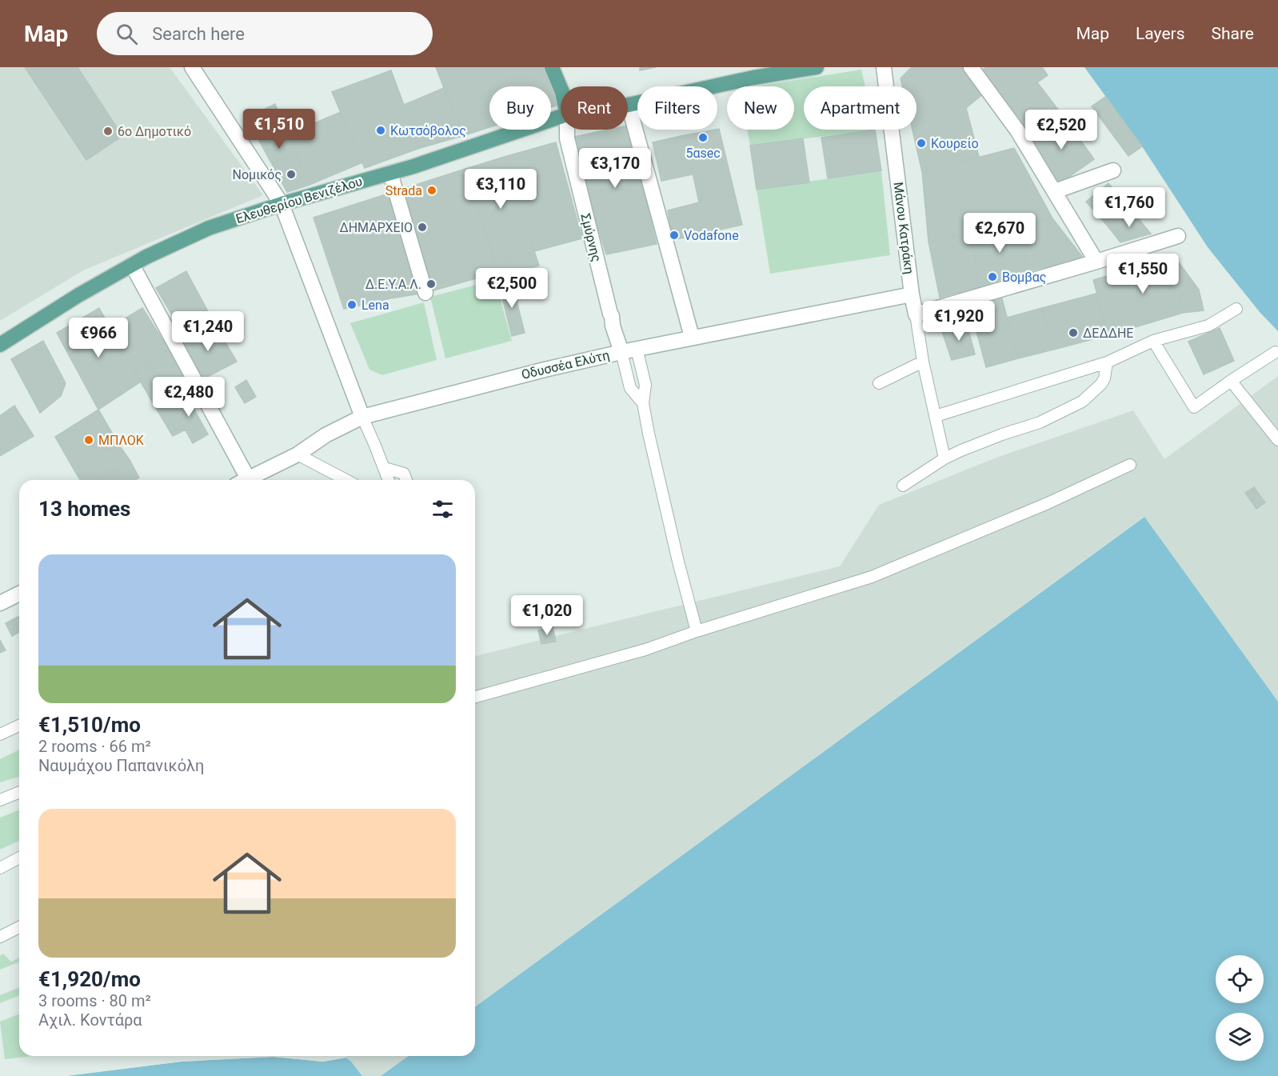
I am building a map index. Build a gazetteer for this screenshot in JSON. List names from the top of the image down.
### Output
{
  "streets": {
    "main road": ["Ελευθερίου Βενιζέλου", "Σμύρνης"],
    "street": ["Μάνου Κατράκη", "Οδυσσέα Ελύτη"]
  },
  "crossings": [
    ["Μάνου Κατράκη", "Οδυσσέα Ελύτη"],
    ["Σμύρνης", "Οδυσσέα Ελύτη"]
  ],
  "places": [
    "Κωτσόβολος",
    "6ο Δημοτικό",
    "5αsec",
    "Κουρείο",
    "Νομικός",
    "Strada",
    "ΔΗΜΑΡΧΕΙΟ",
    "Vodafone",
    "Βομβας",
    "Δ.Ε.Υ.Α.Λ.",
    "Lena",
    "ΔΕΔΔΗΕ",
    "ΜΠΛΟΚ"
  ],
  "page": {
    "header": "Map",
    "search": "Search here",
    "nav": ["Map", "Layers", "Share"],
    "chip": [
      "Buy",
      "Rent",
      "Filters",
      "New",
      "Apartment"
    ],
    "price": [
      "€1,510",
      "€2,520",
      "€3,170",
      "€3,110",
      "€1,760",
      "€2,670",
      "€1,550",
      "€2,500",
      "€1,920",
      "€1,240",
      "€966",
      "€2,480",
      "€1,020"
    ],
    "heading": "13 homes",
    "list": [
      {
        "name": "€1,510/mo",
        "note": "2 rooms · 66 m² · Ναυμάχου Παπανικόλη"
      },
      {
        "name": "€1,920/mo",
        "note": "3 rooms · 80 m² · Αχιλ. Κοντάρα"
      }
    ]
  }
}
